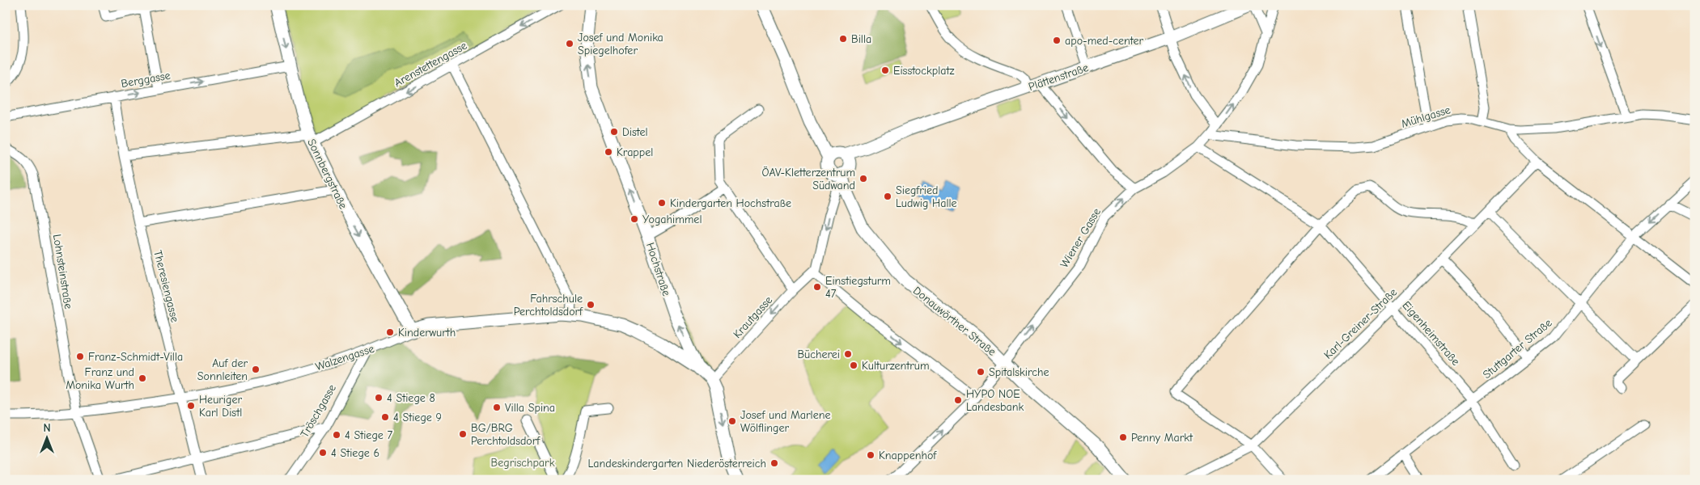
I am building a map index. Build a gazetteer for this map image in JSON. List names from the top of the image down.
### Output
{
  "streets": {
    "main road": [
      "Plättenstraße",
      "Sonnbergstraße",
      "Hochstraße",
      "Donauwörther Straße",
      "Walzengasse"
    ],
    "street": [
      "Arenstettengasse",
      "Berggasse",
      "Mühlgasse",
      "Wiener Gasse",
      "Lohnsteinstraße",
      "Theresiengasse",
      "Krautgasse",
      "Karl-Greiner-Straße",
      "Eigenheimstraße",
      "Stuttgarter Straße",
      "Tröschgasse"
    ]
  },
  "crossings": [
    ["Arenstettengasse", "Sonnbergstraße"],
    ["Plättenstraße", "Donauwörther Straße"],
    ["Berggasse", "Sonnbergstraße"],
    ["Berggasse", "Theresiengasse"],
    ["Mühlgasse", "Wiener Gasse"],
    ["Sonnbergstraße", "Walzengasse"],
    ["Wiener Gasse", "Donauwörther Straße"],
    ["Wiener Gasse", "Eigenheimstraße"],
    ["Hochstraße", "Krautgasse"],
    ["Hochstraße", "Walzengasse"],
    ["Lohnsteinstraße", "Walzengasse"],
    ["Theresiengasse", "Walzengasse"],
    ["Karl-Greiner-Straße", "Eigenheimstraße"],
    ["Eigenheimstraße", "Stuttgarter Straße"],
    ["Walzengasse", "Tröschgasse"]
  ],
  "one_way": [
    "Arenstettengasse",
    "Sonnbergstraße",
    "Wiener Gasse",
    "Hochstraße",
    "Krautgasse"
  ],
  "parks": ["Begrischpark"],
  "places": [
    "Billa",
    "apo-med-center",
    "Josef und Monika Spiegelhofer",
    "Eisstockplatz",
    "Distel",
    "Krappel",
    "ÖAV-Kletterzentrum Südwand",
    "Siegfried Ludwig Halle",
    "Kindergarten Hochstraße",
    "Yogahimmel",
    "Einstiegsturm 47",
    "Fahrschule Perchtoldsdorf",
    "Kinderwurth",
    "Bücherei",
    "Franz-Schmidt-Villa",
    "Kulturzentrum",
    "Auf der Sonnleiten",
    "Spitalskirche",
    "Franz und Monika Wurth",
    "4 Stiege 8",
    "HYPO NOE Landesbank",
    "Heuriger Karl Distl",
    "Villa Spina",
    "4 Stiege 9",
    "Josef und Marlene Wölflinger",
    "BG/BRG Perchtoldsdorf",
    "4 Stiege 7",
    "Penny Markt",
    "4 Stiege 6",
    "Knappenhof",
    "Landeskindergarten Niederösterreich"
  ],
  "north": "top"
}
